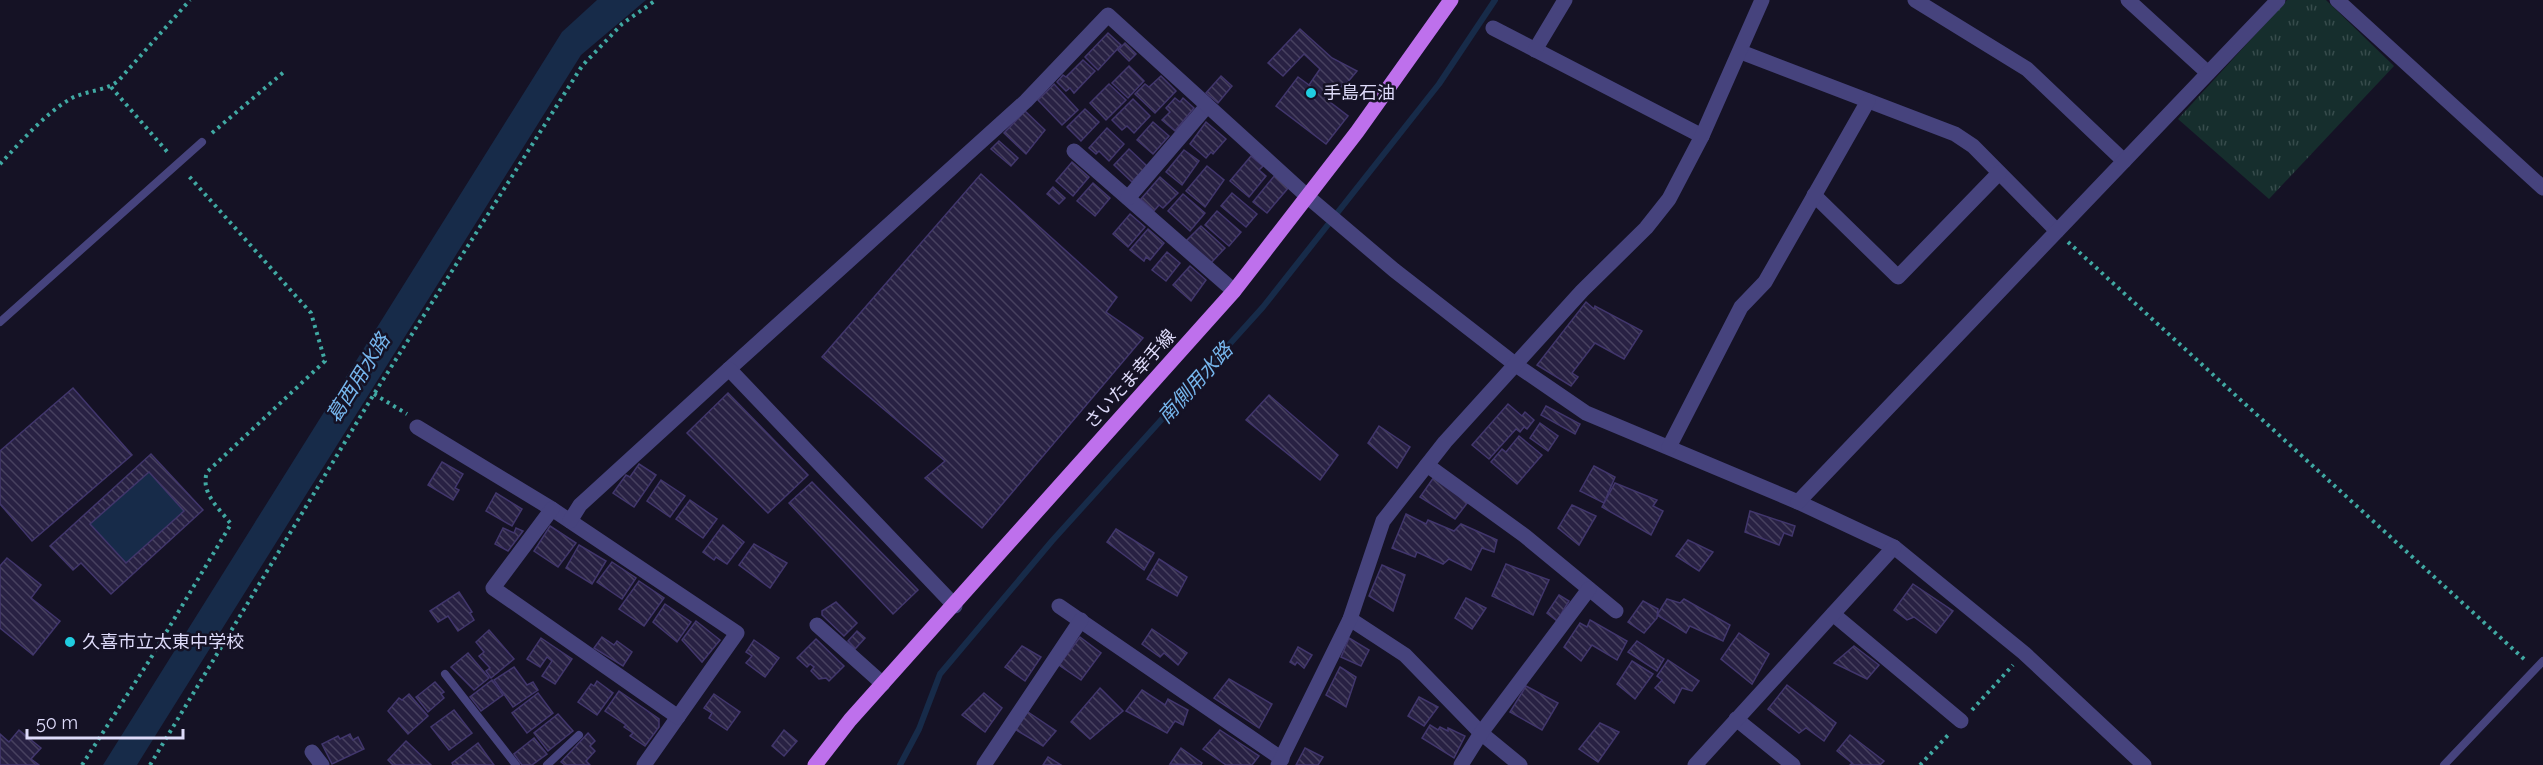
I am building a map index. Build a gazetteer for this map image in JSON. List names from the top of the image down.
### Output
{
  "streets": {
    "main road": ["さいたま幸手線"]
  },
  "water": ["葛西用水路", "南側用水路"],
  "places": ["手島石油", "久喜市立太東中学校"],
  "scale_bar": "50 m"
}
